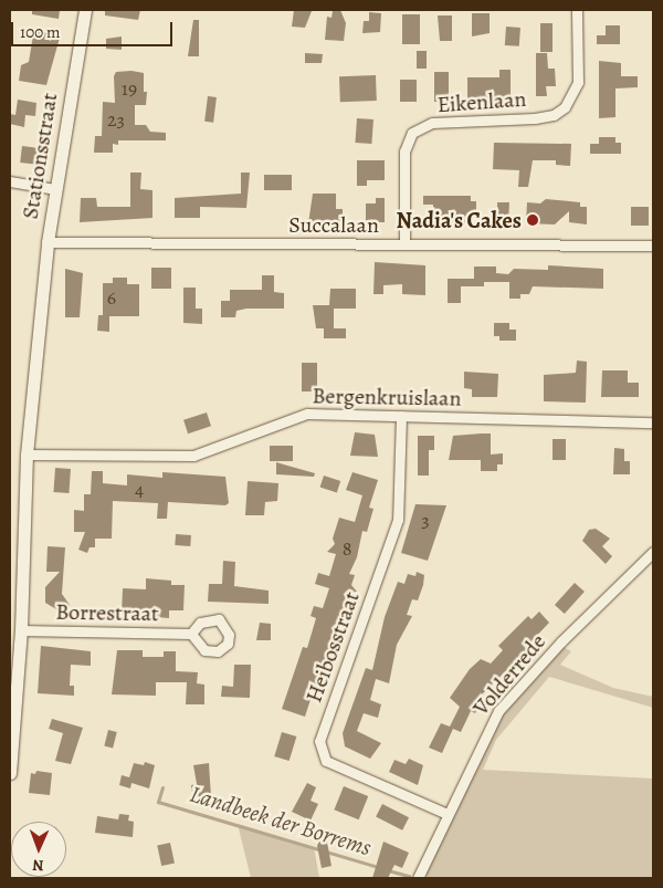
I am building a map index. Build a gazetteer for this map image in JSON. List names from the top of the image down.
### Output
{
  "streets": {
    "street": [
      "Eikenlaan",
      "Stationsstraat",
      "Succalaan",
      "Bergenkruislaan",
      "Borrestraat",
      "Heibosstraat",
      "Volderrede"
    ]
  },
  "crossings": [
    ["Eikenlaan", "Succalaan"],
    ["Stationsstraat", "Succalaan"],
    ["Stationsstraat", "Bergenkruislaan"],
    ["Stationsstraat", "Borrestraat"],
    ["Bergenkruislaan", "Heibosstraat"],
    ["Heibosstraat", "Volderrede"]
  ],
  "water": ["Landbeek der Borrems"],
  "places": ["Nadia's Cakes"],
  "house_numbers": [
    "19",
    "23",
    "6",
    "4",
    "3",
    "8"
  ],
  "scale_bar": "100 m",
  "north": "bottom"
}
